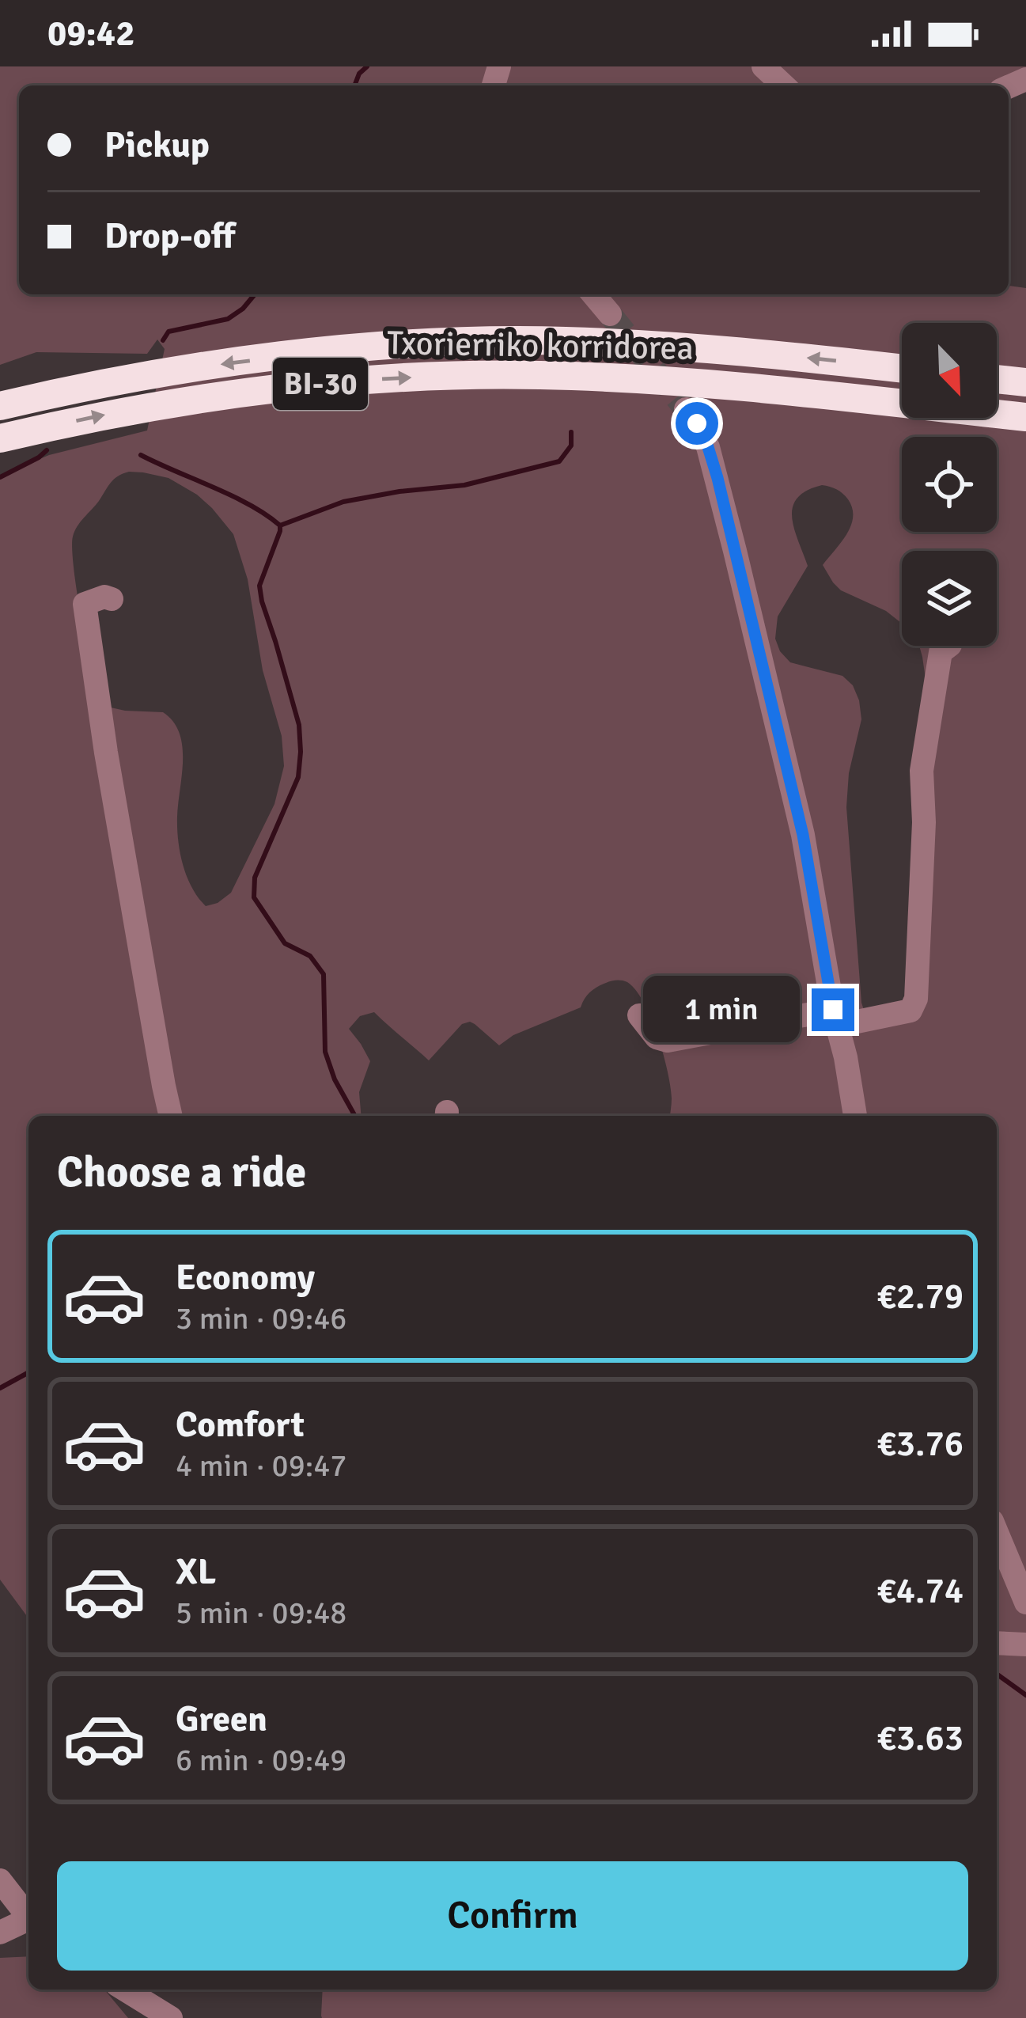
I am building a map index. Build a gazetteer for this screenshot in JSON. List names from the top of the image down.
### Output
{
  "streets": {
    "highway": ["Txorierriko korridorea", "BI-30"]
  },
  "north": "bottom right",
  "page": {
    "status": "09:42",
    "banner": ["Pickup", "Drop-off"],
    "bubble": "1 min",
    "heading": "Choose a ride",
    "list": [
      {
        "name": "Economy",
        "note": "3 min · 09:46",
        "value": "€2.79"
      },
      {
        "name": "Comfort",
        "note": "4 min · 09:47",
        "value": "€3.76"
      },
      {
        "name": "XL",
        "note": "5 min · 09:48",
        "value": "€4.74"
      },
      {
        "name": "Green",
        "note": "6 min · 09:49",
        "value": "€3.63"
      }
    ],
    "buttons": "Confirm"
  }
}
